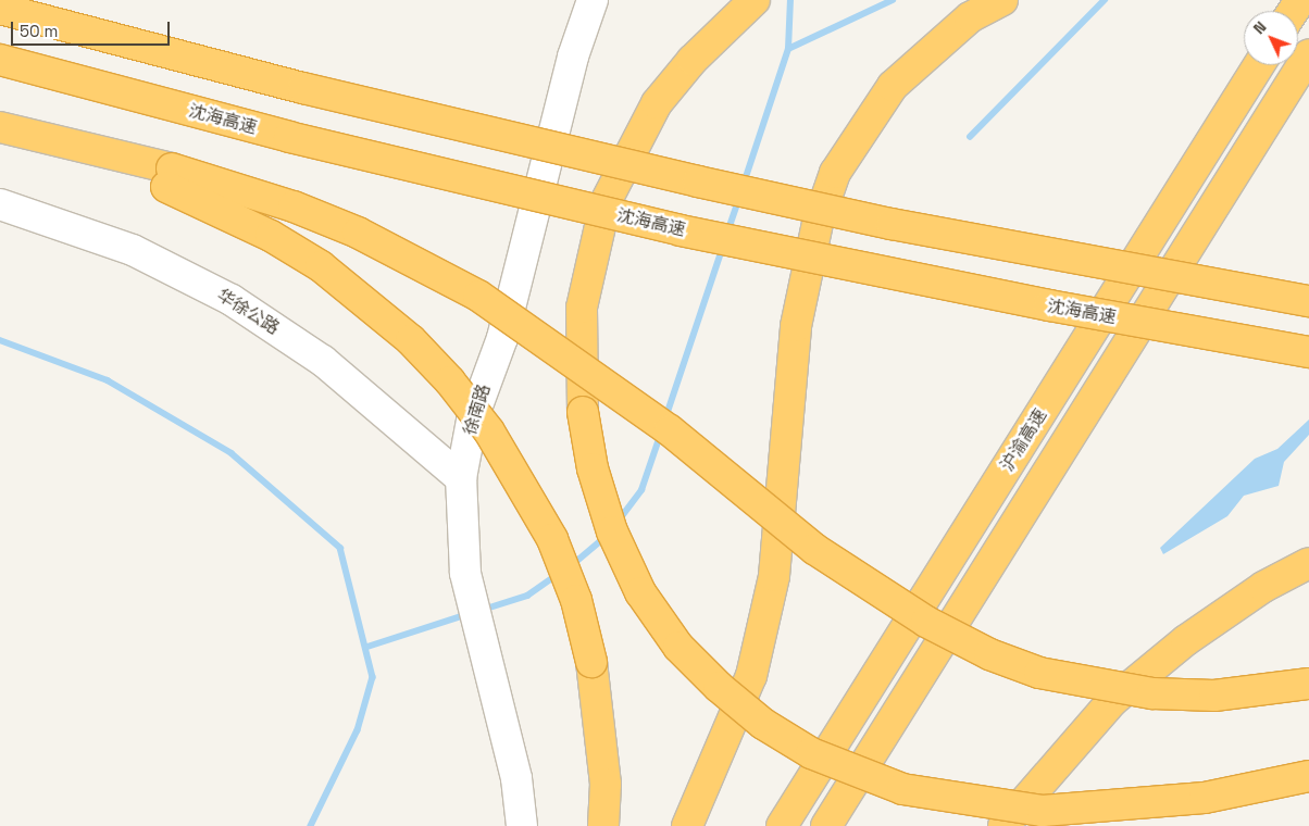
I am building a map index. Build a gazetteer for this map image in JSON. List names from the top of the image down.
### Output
{
  "streets": {
    "highway": ["沈海高速", "沪渝高速"],
    "street": ["华徐公路", "徐南路"]
  },
  "crossings": [
    ["华徐公路", "徐南路"]
  ],
  "scale_bar": "50 m",
  "north": "top left"
}
